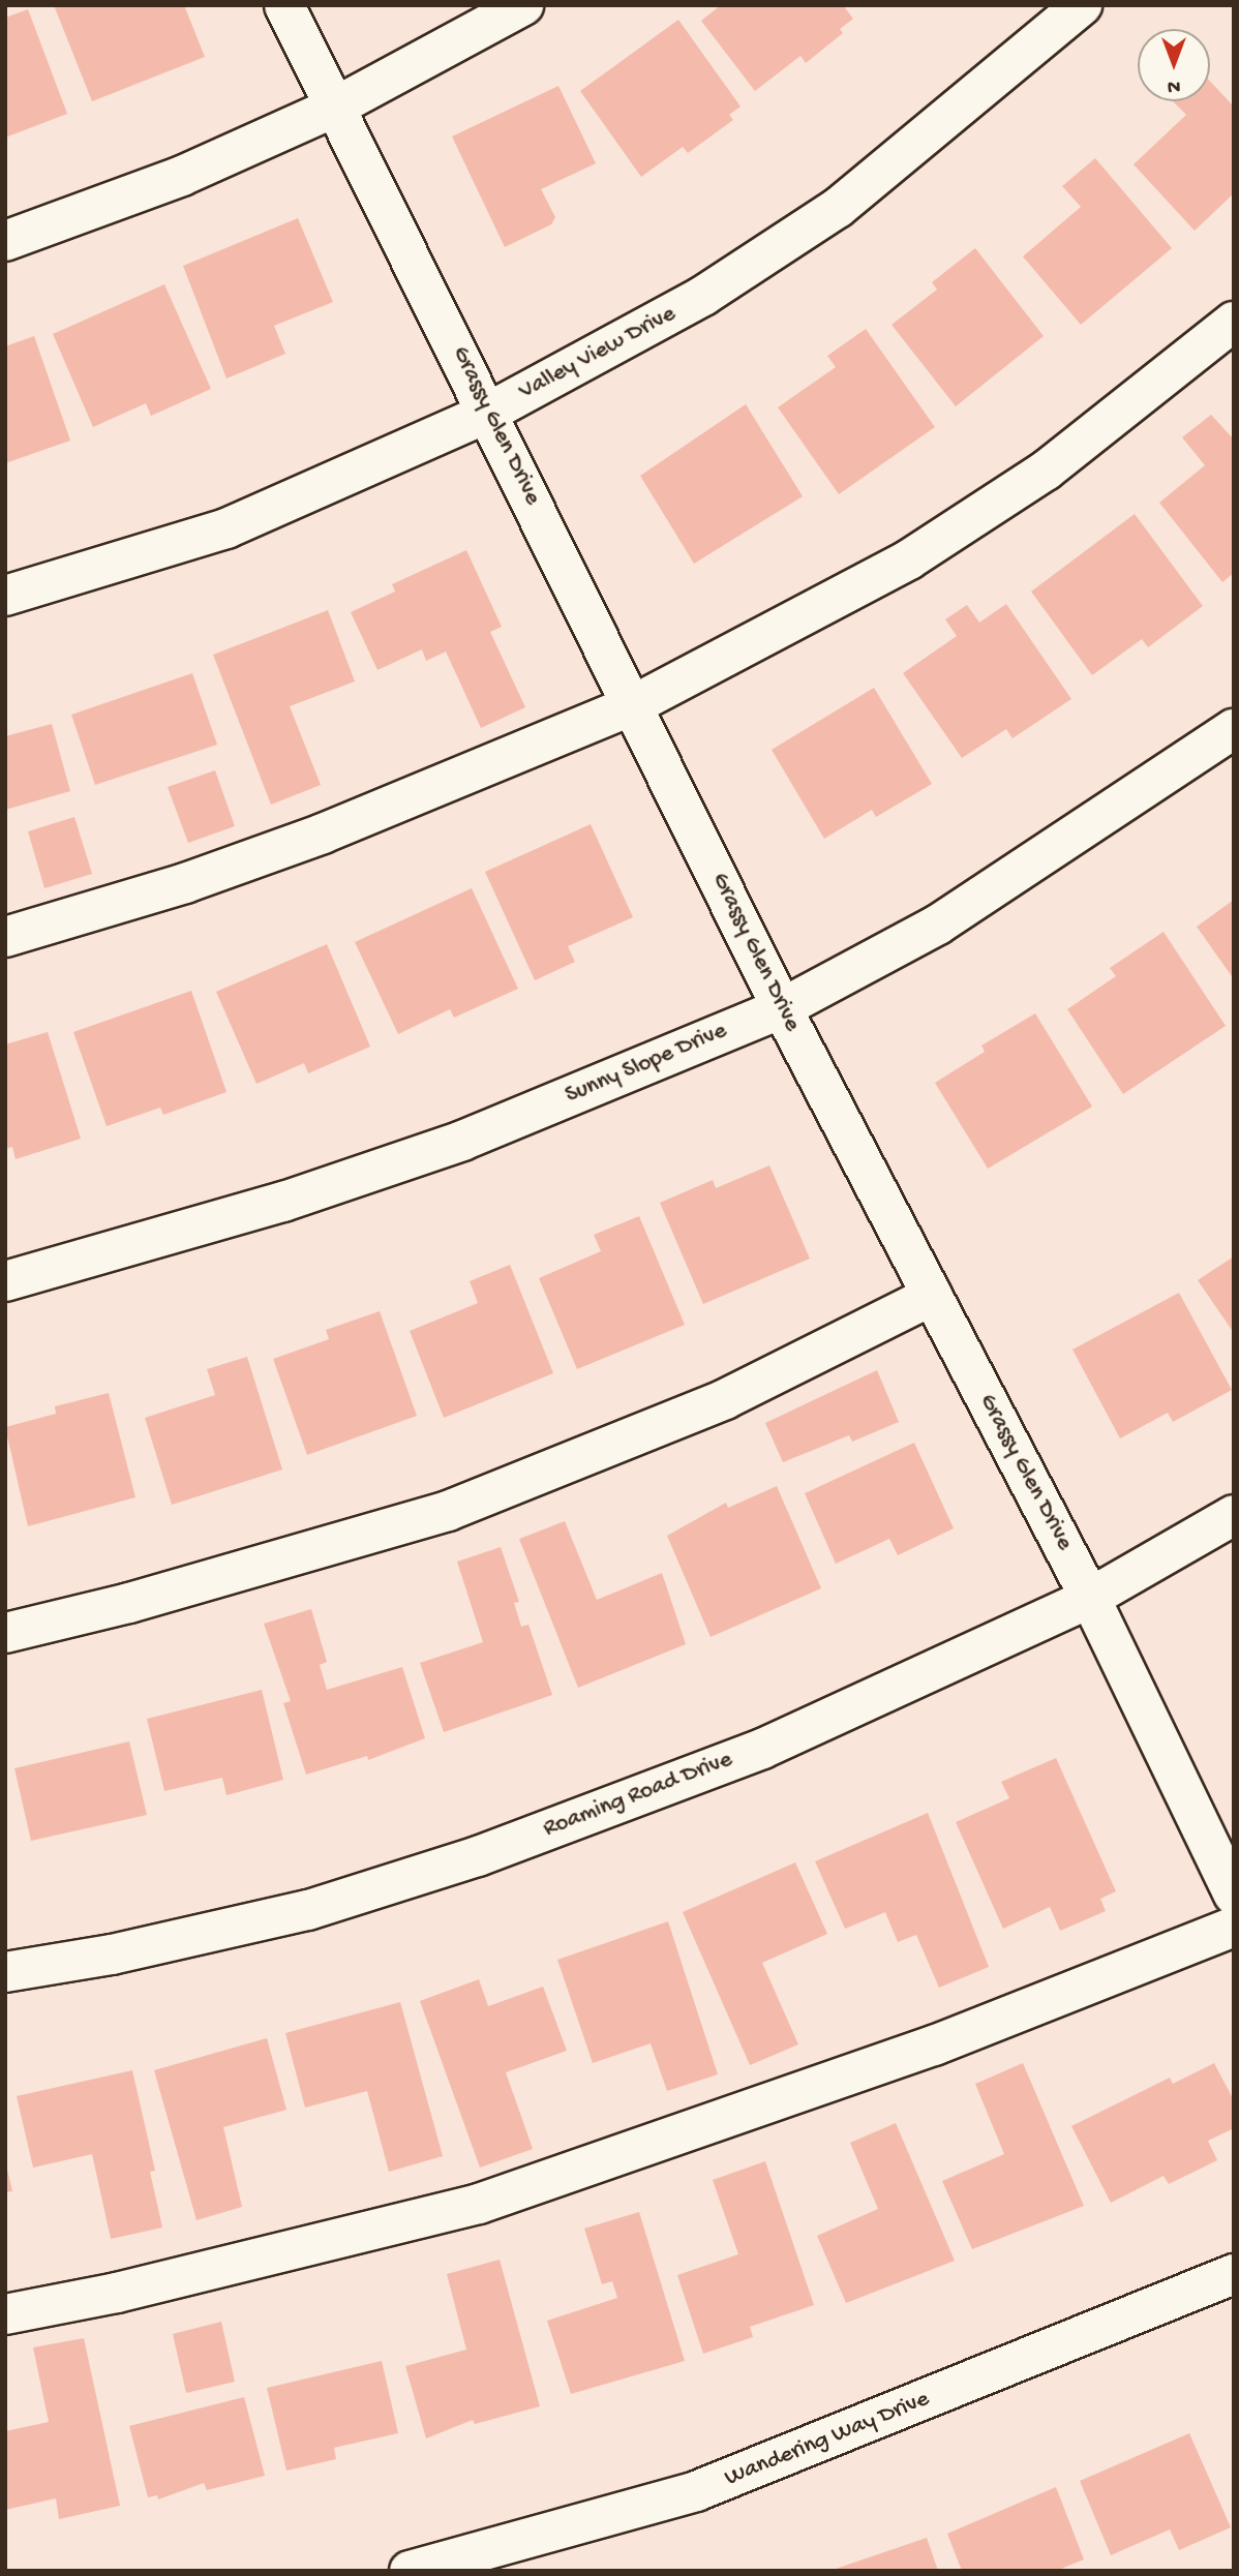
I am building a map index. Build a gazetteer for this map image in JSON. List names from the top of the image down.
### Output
{
  "streets": {
    "street": [
      "Valley View Drive",
      "Grassy Glen Drive",
      "Sunny Slope Drive",
      "Roaming Road Drive",
      "Wandering Way Drive"
    ]
  },
  "crossings": [
    ["Valley View Drive", "Grassy Glen Drive"],
    ["Grassy Glen Drive", "Sunny Slope Drive"],
    ["Grassy Glen Drive", "Roaming Road Drive"]
  ],
  "north": "bottom"
}
